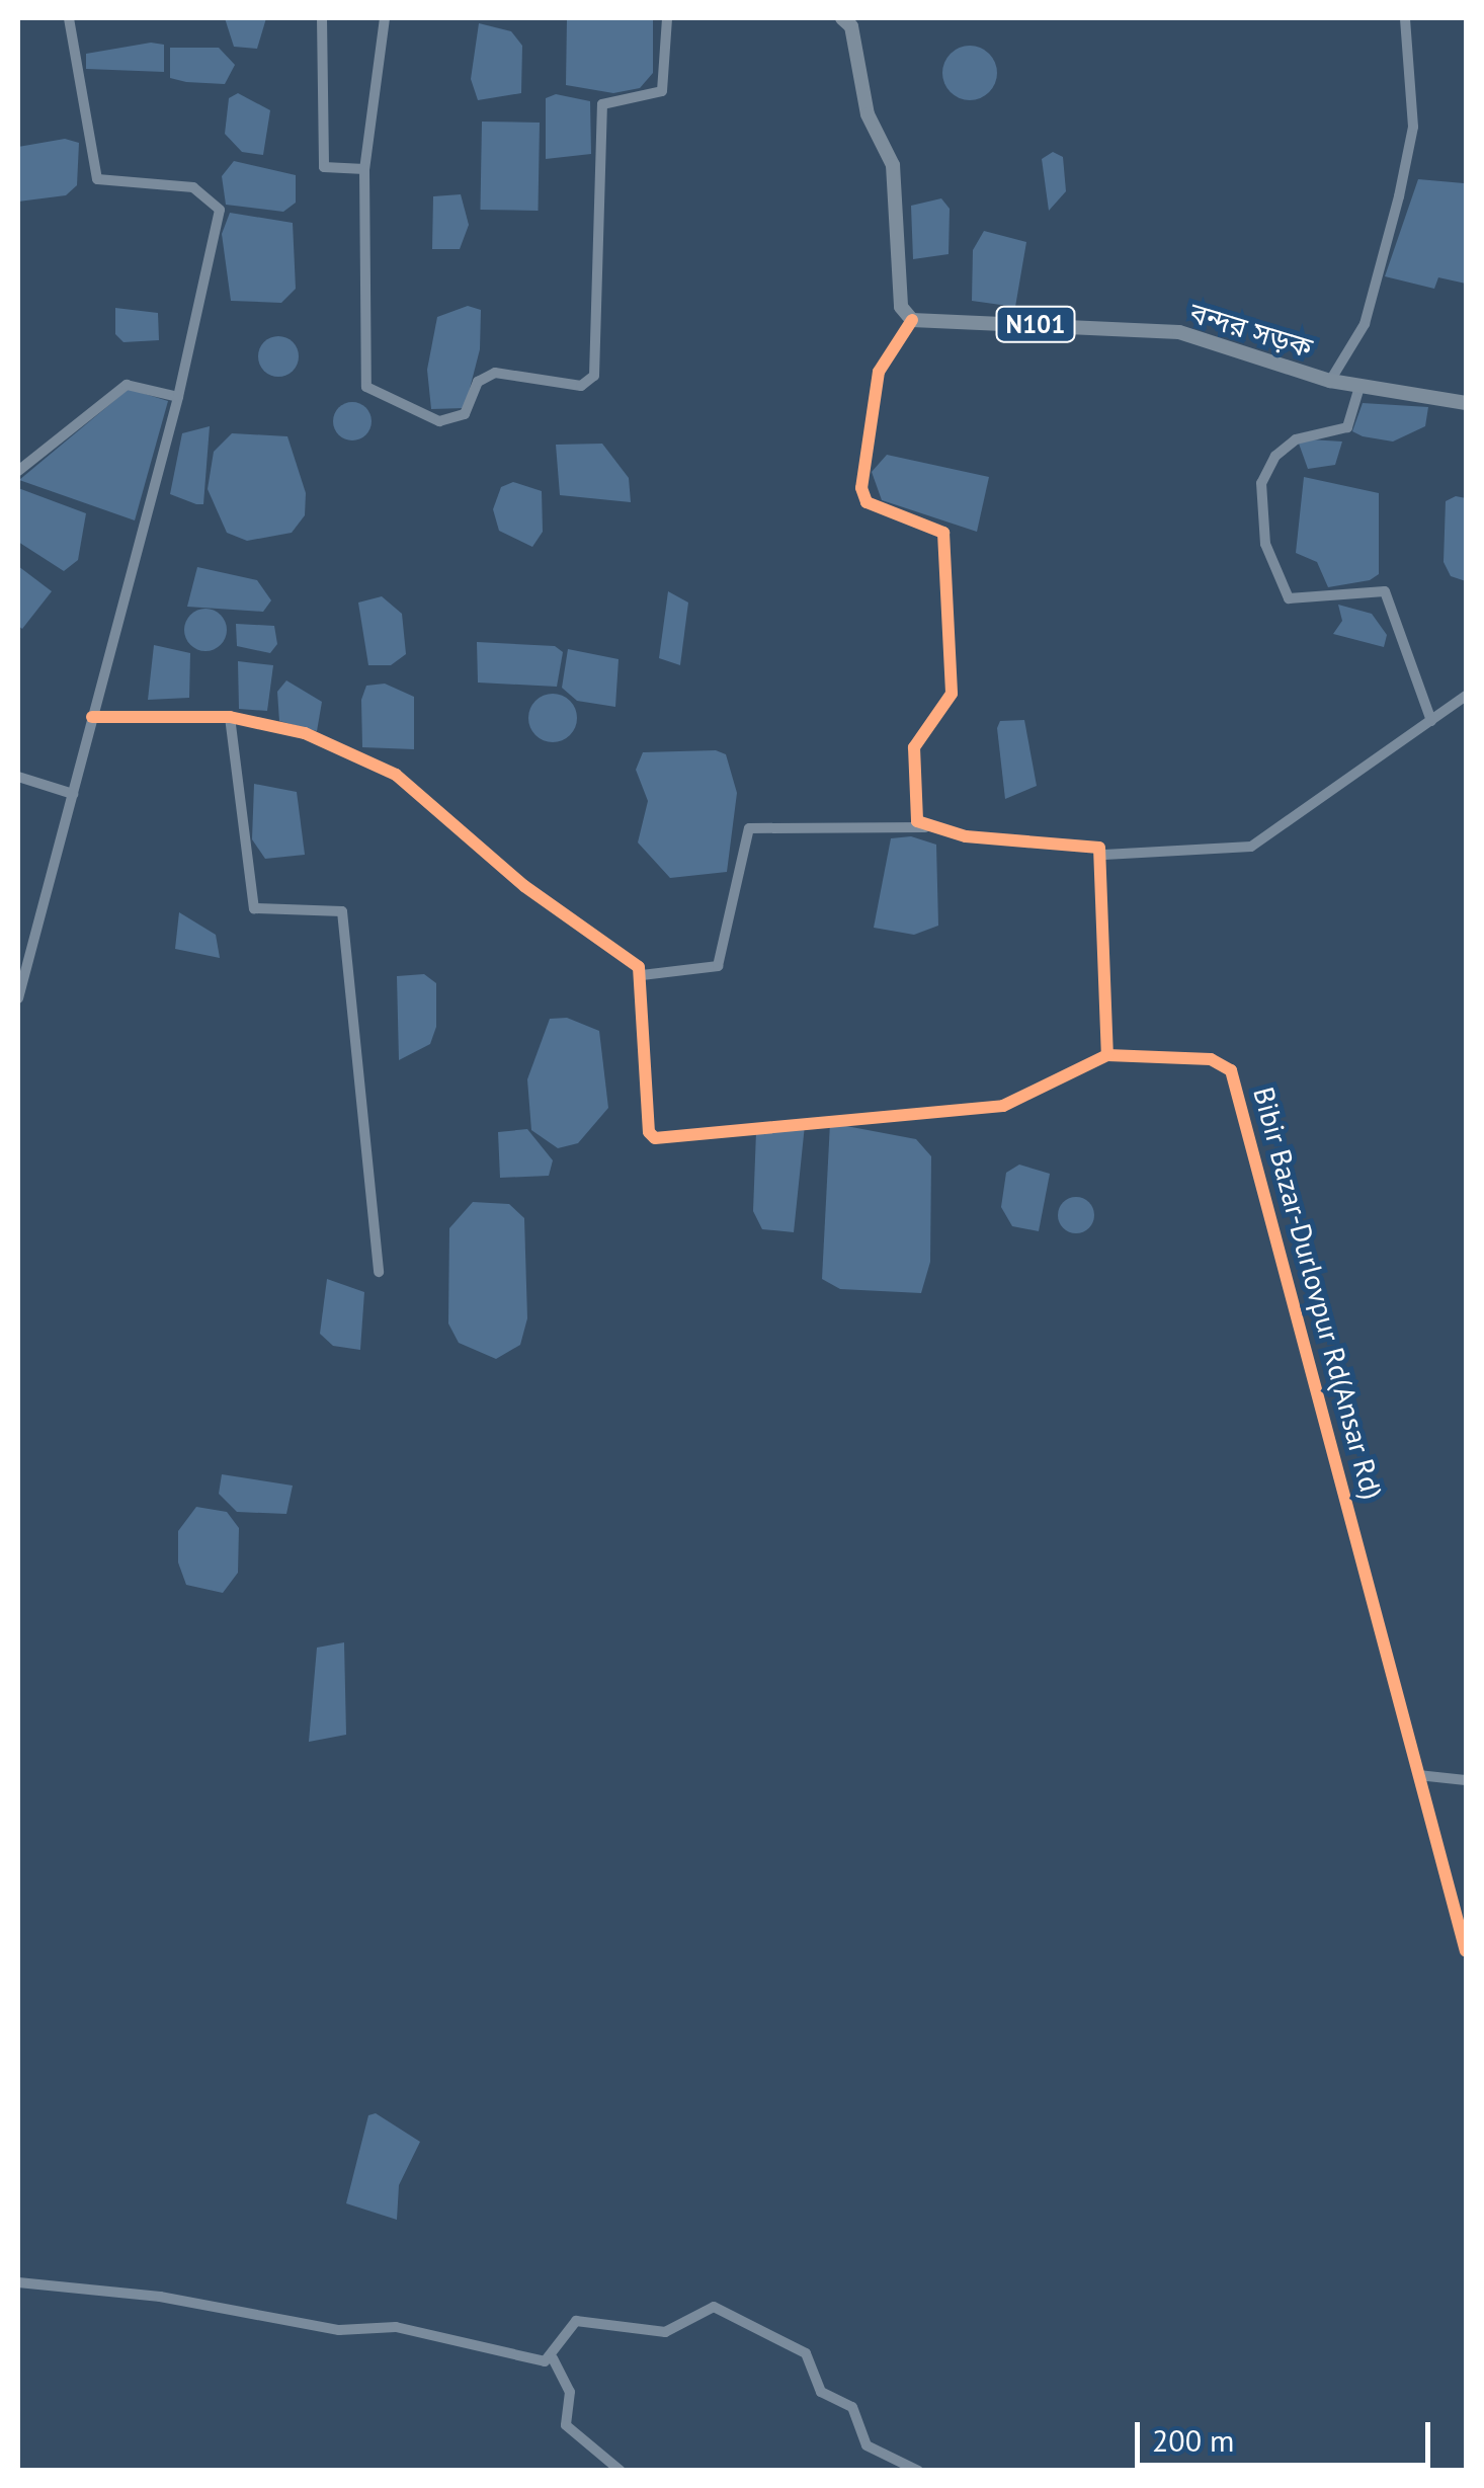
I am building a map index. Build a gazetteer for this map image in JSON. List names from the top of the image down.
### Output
{
  "streets": {
    "highway": ["N101", "বন্দর সড়ক"],
    "street": ["Bibir Bazar-Durlovpur Rd(Ansar Rd)"]
  },
  "scale_bar": "200 m"
}
